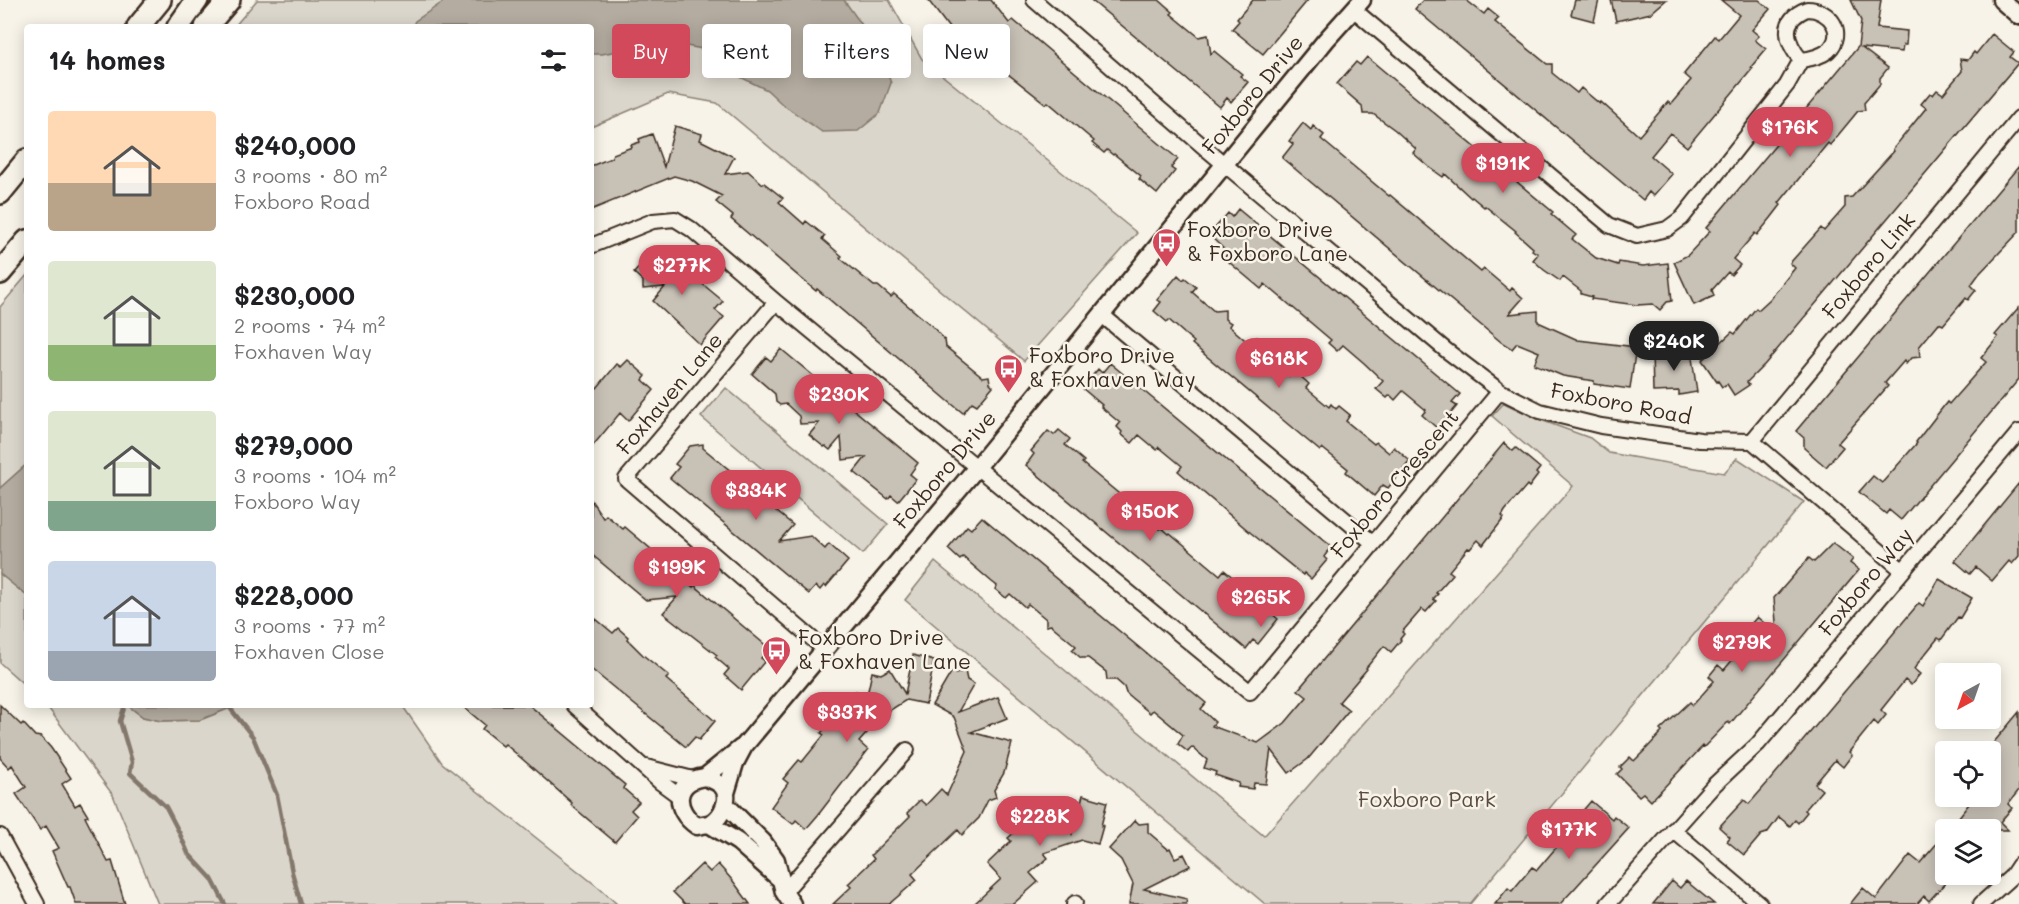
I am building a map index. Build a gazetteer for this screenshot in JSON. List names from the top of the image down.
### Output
{
  "streets": {
    "street": [
      "Foxboro Drive",
      "Foxboro Link",
      "Foxhaven Lane",
      "Foxboro Road",
      "Foxboro Crescent",
      "Foxboro Way"
    ]
  },
  "crossings": [
    ["Foxboro Drive", "Foxhaven Lane"],
    ["Foxboro Drive", "Foxboro Road"],
    ["Foxboro Drive", "Foxboro Crescent"],
    ["Foxboro Link", "Foxboro Road"],
    ["Foxboro Road", "Foxboro Crescent"]
  ],
  "parks": ["Foxboro Park"],
  "places": {
    "bus stop": ["Foxboro Drive & Foxboro Lane", "Foxboro Drive & Foxhaven Way", "Foxboro Drive & Foxhaven Lane"]
  },
  "north": "bottom left",
  "page": {
    "chip": [
      "Buy",
      "Rent",
      "Filters",
      "New"
    ],
    "heading": "14 homes",
    "list": [
      {
        "name": "$240,000",
        "note": "3 rooms · 80 m² · Foxboro Road"
      },
      {
        "name": "$230,000",
        "note": "2 rooms · 74 m² · Foxhaven Way"
      },
      {
        "name": "$279,000",
        "note": "3 rooms · 104 m² · Foxboro Way"
      },
      {
        "name": "$228,000",
        "note": "3 rooms · 77 m² · Foxhaven Close"
      }
    ],
    "price": [
      "$176K",
      "$191K",
      "$277K",
      "$240K",
      "$618K",
      "$230K",
      "$334K",
      "$150K",
      "$199K",
      "$265K",
      "$279K",
      "$337K",
      "$228K",
      "$177K"
    ]
  }
}
